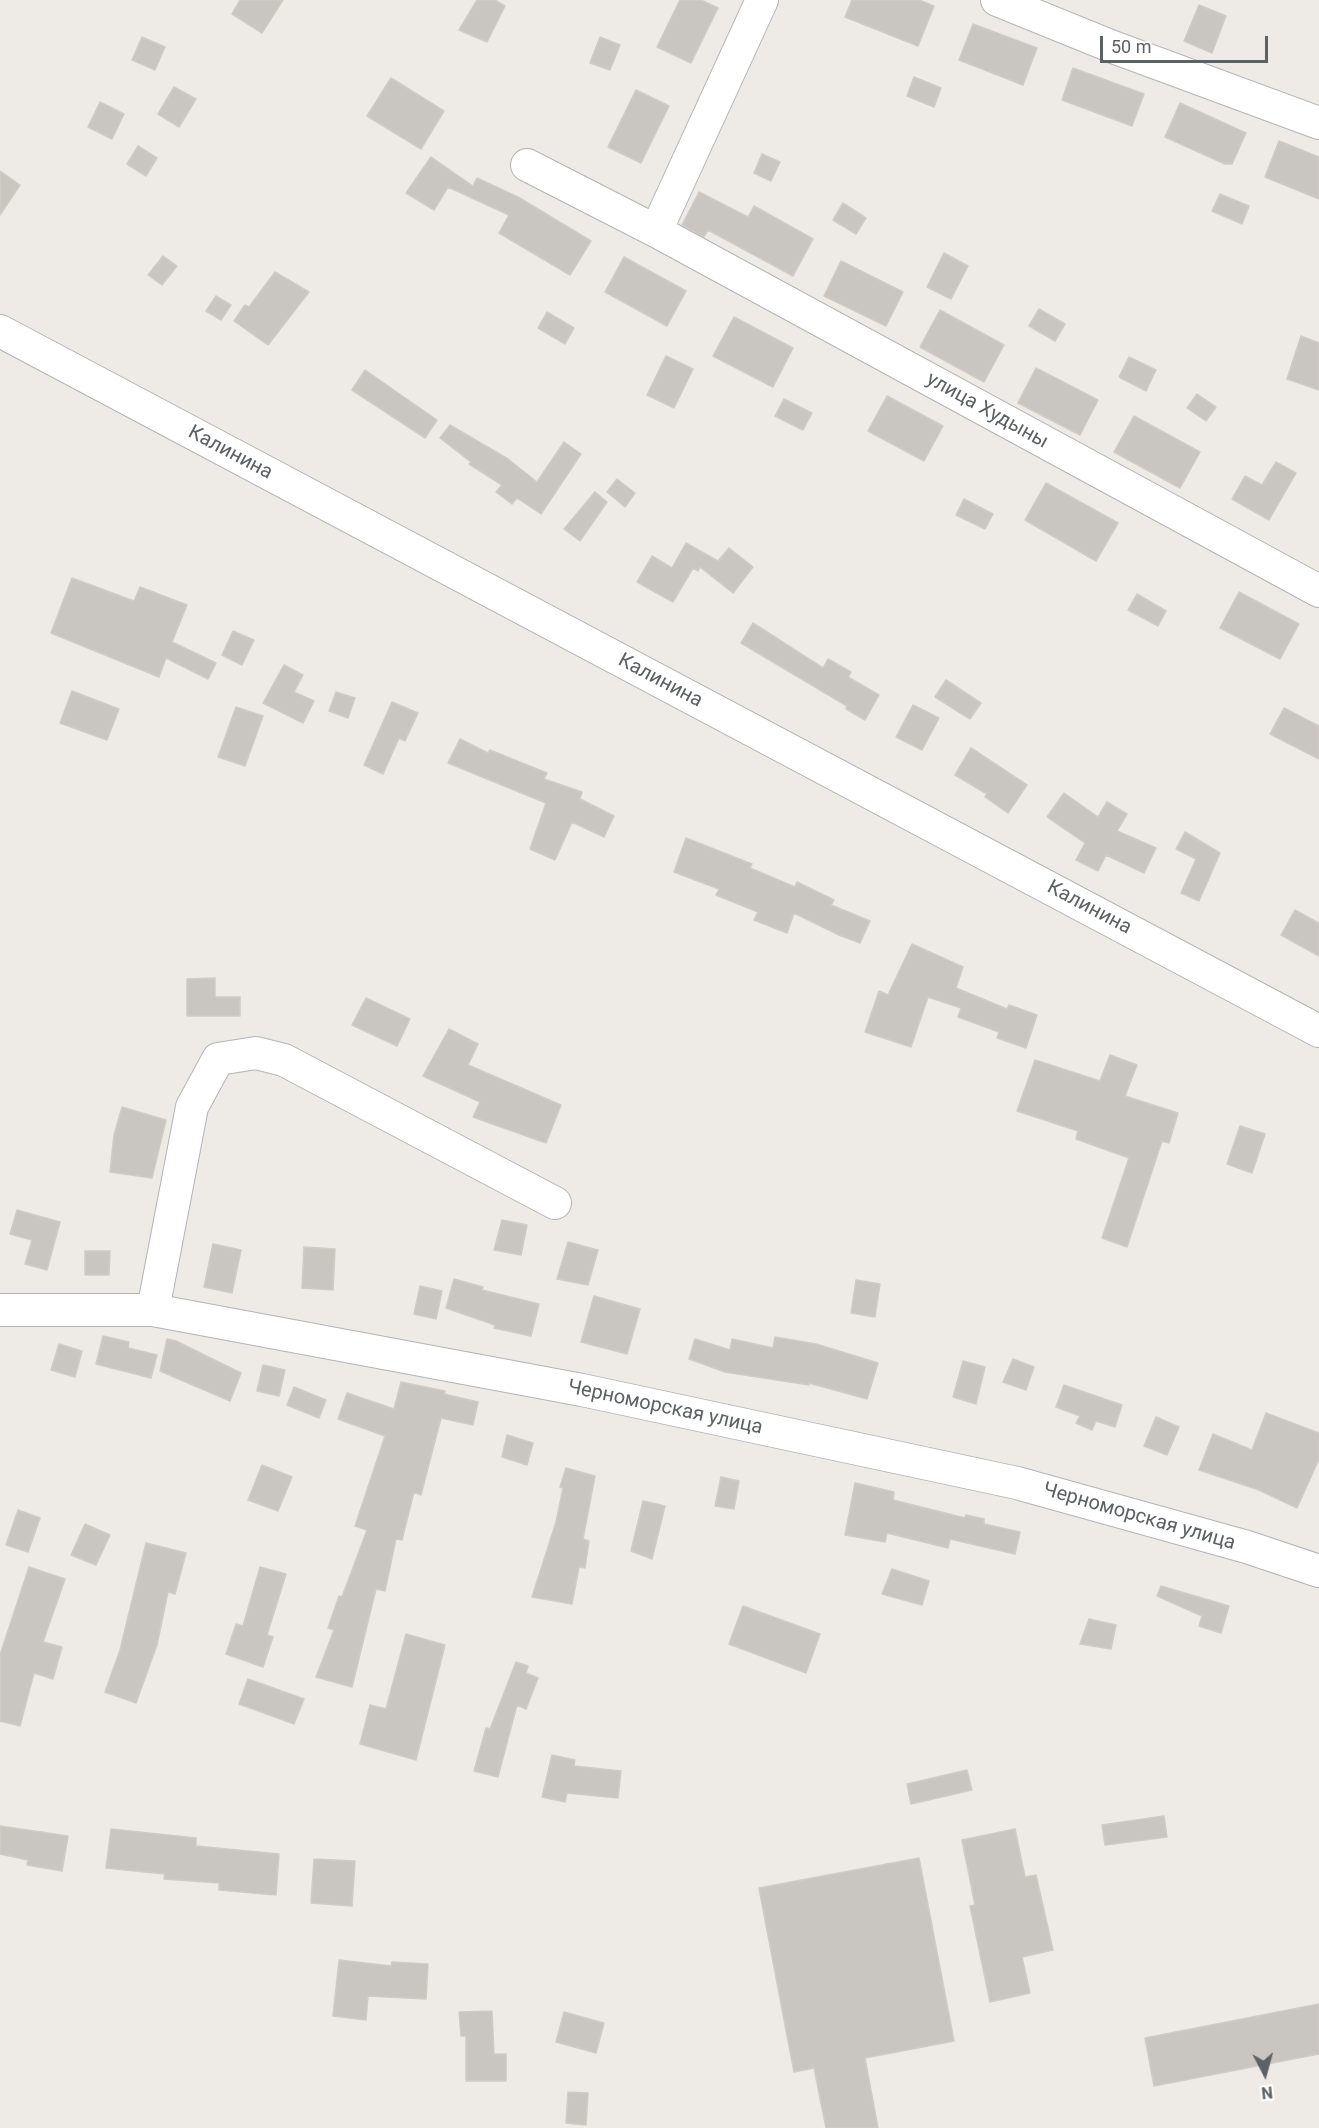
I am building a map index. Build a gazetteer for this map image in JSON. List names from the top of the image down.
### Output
{
  "streets": {
    "street": ["улица Худыны", "Калинина", "Черноморская улица"]
  },
  "scale_bar": "50 m",
  "north": "bottom"
}
